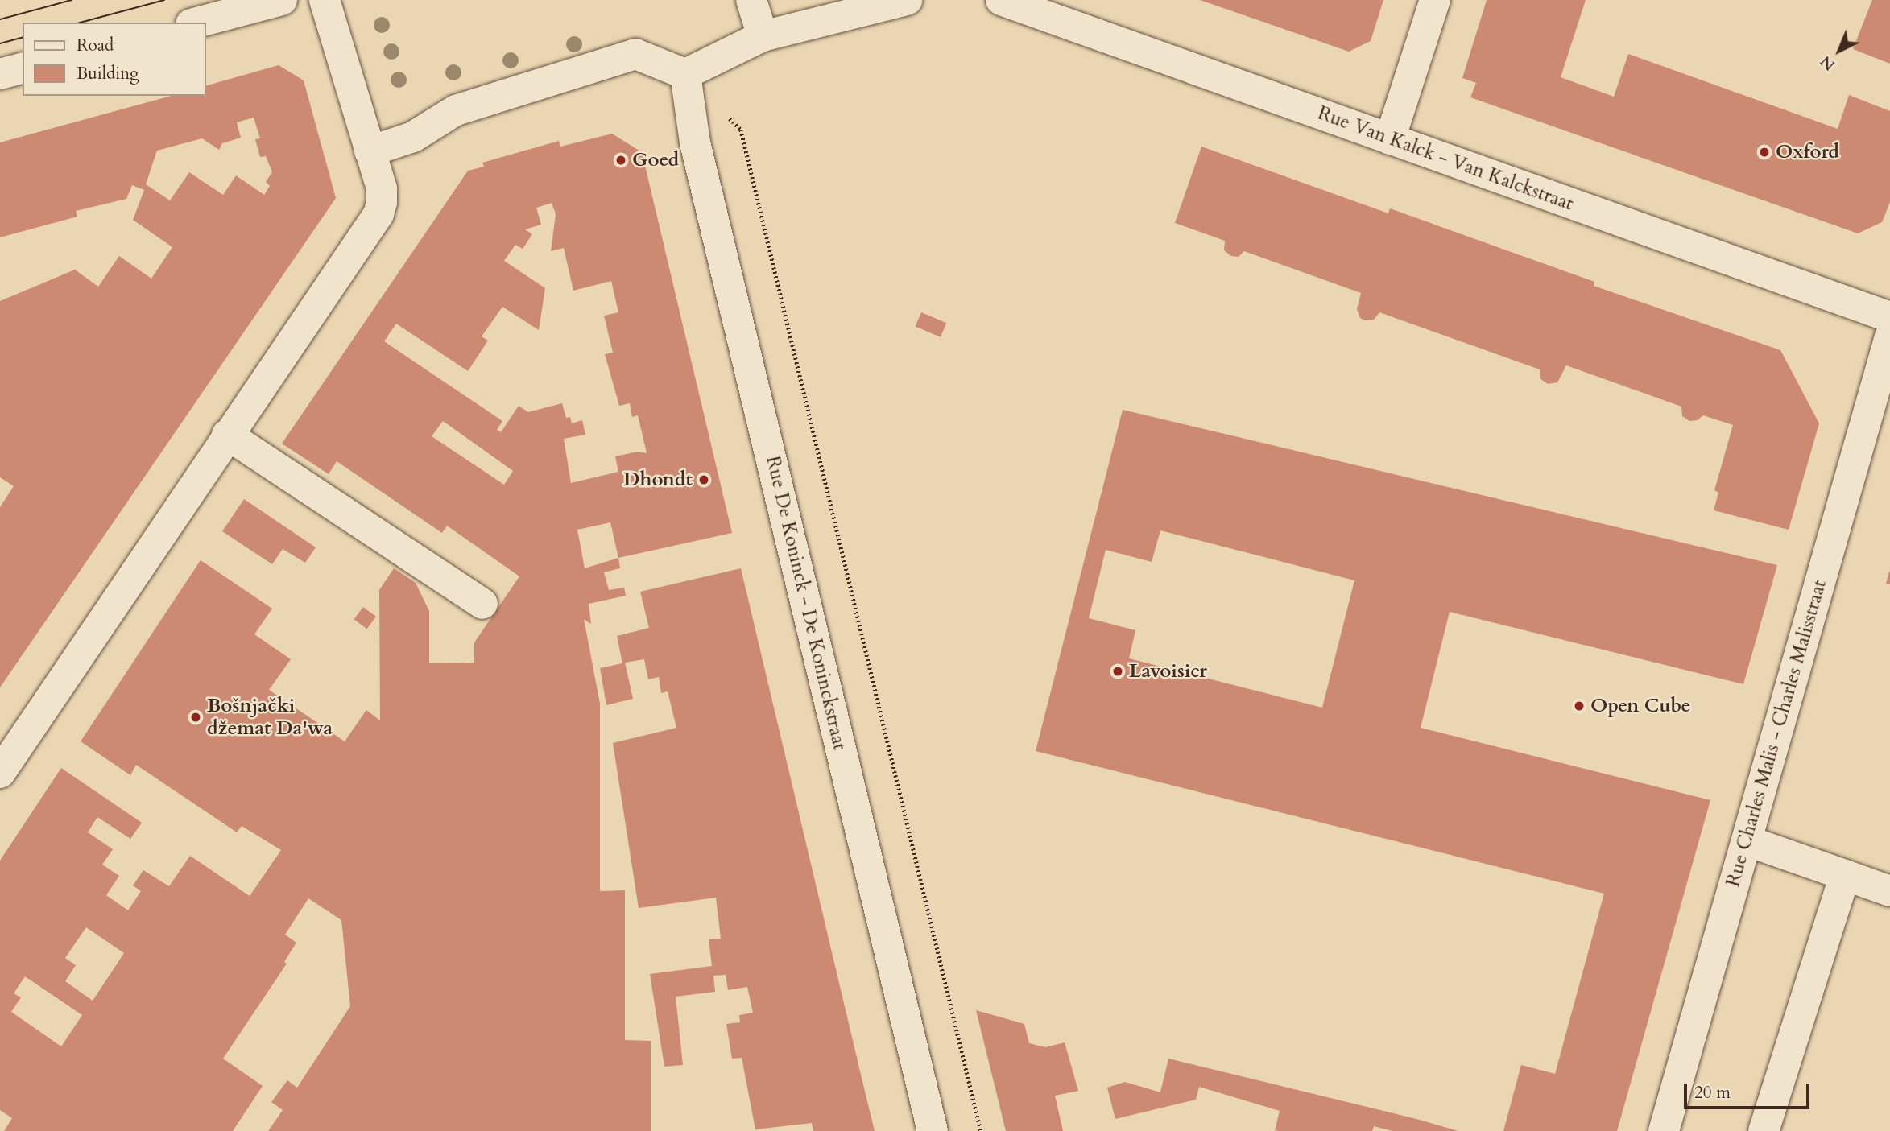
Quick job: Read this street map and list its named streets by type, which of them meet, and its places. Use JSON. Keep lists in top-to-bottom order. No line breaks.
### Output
{"streets":{"street":["Rue Van Kalck - Van Kalckstraat","Rue De Koninck - De Koninckstraat","Rue Charles Malis - Charles Malisstraat"]},"places":["Oxford","Goed","Dhondt","Lavoisier","Open Cube","Bošnjački džemat Da'wa"],"legend":["Road","Building"],"scale_bar":"20 m","north":"bottom left"}
